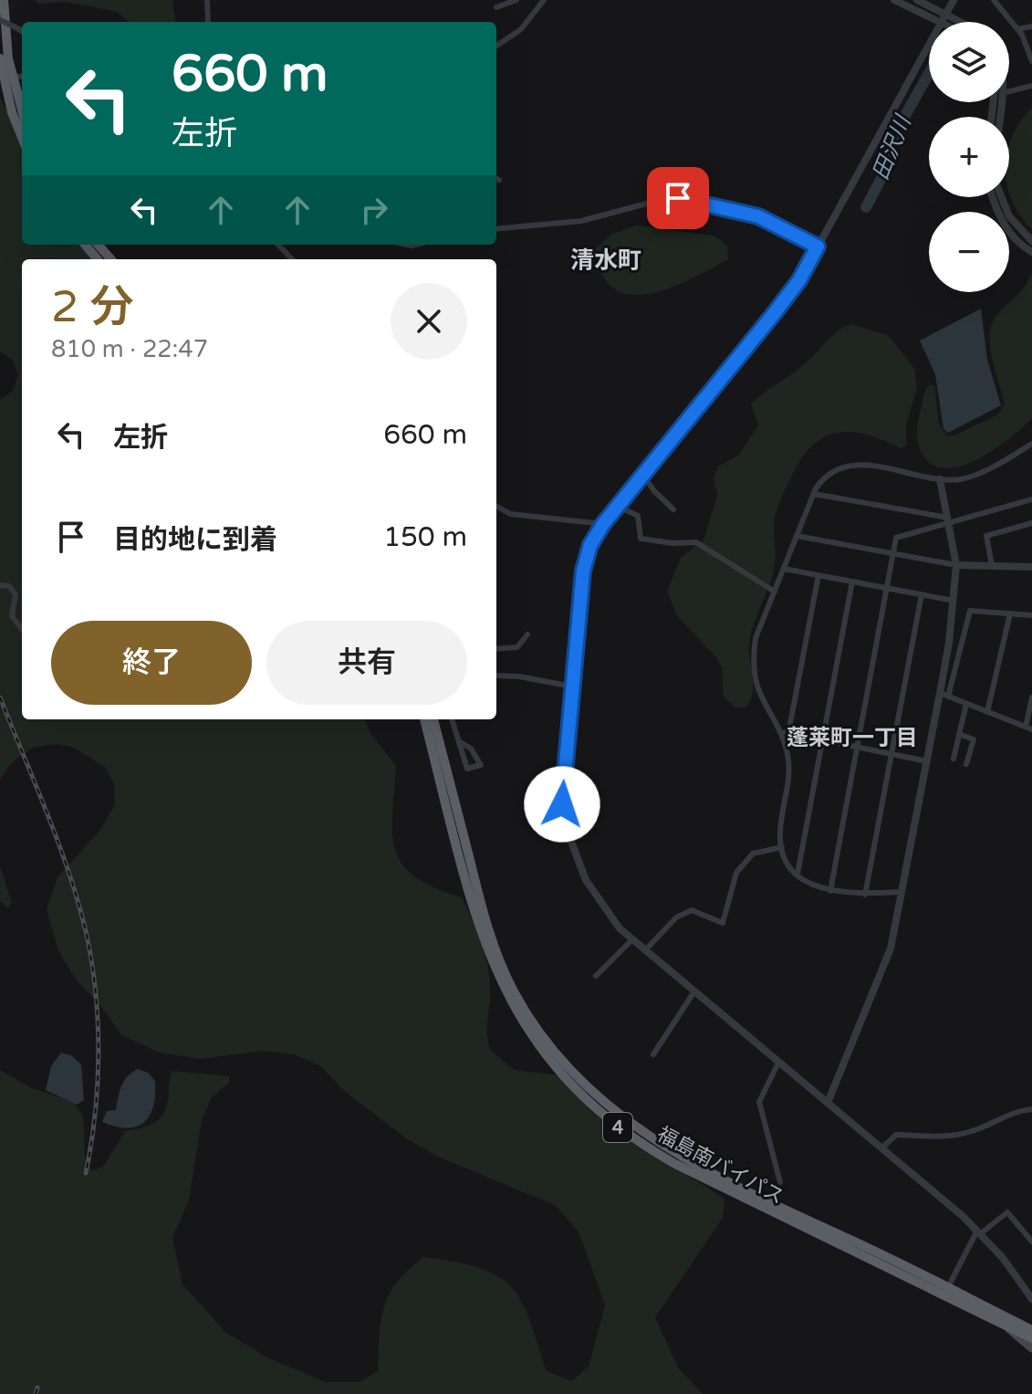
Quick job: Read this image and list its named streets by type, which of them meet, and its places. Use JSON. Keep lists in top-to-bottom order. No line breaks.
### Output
{"streets":{"highway":["4","福島南バイパス"]},"districts":["清水町","蓬莱町一丁目"],"water":["田沢川"],"page":{"map_buttons":["+","−"],"turn":["660 m","左折"],"heading":["2 分","810 m · 22:47"],"list":[{"name":"左折","value":"660 m"},{"name":"目的地に到着","value":"150 m"}],"buttons":["終了","共有"]}}
